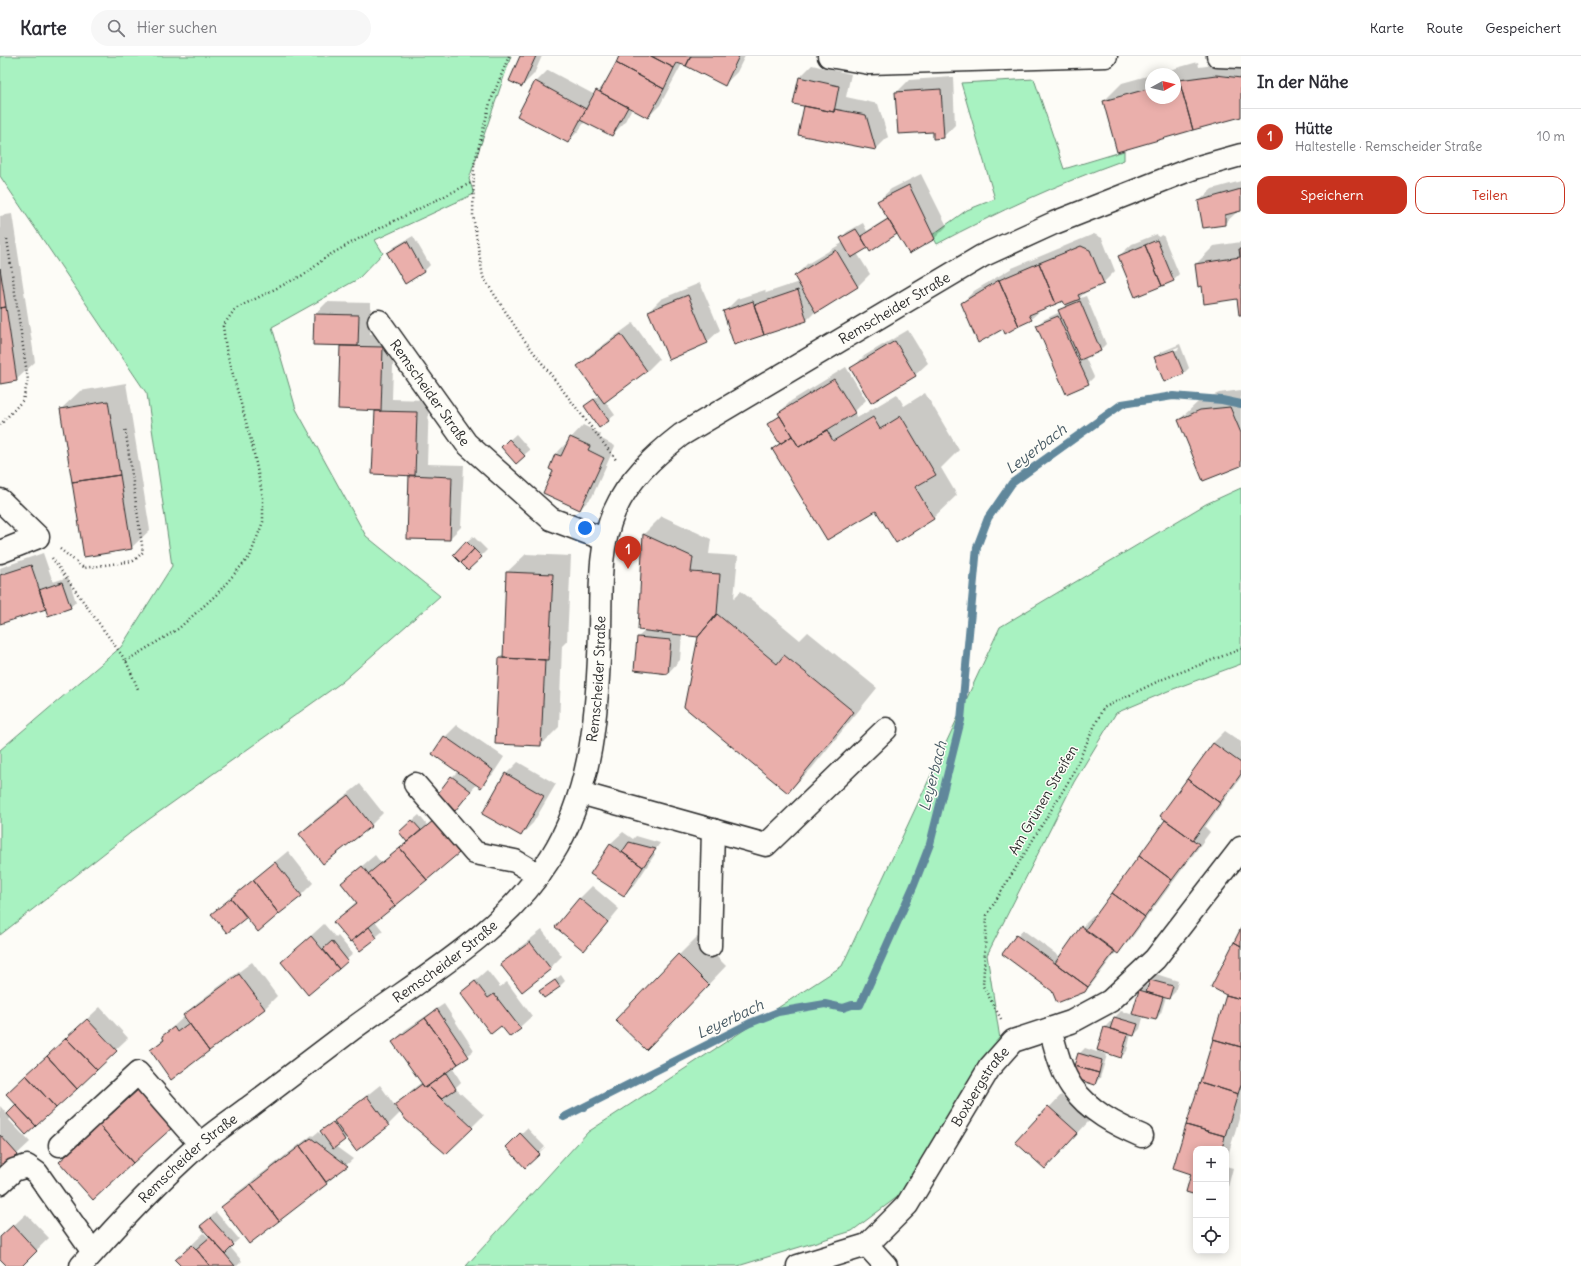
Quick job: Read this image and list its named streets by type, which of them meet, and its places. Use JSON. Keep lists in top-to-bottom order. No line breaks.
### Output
{"streets":{"main road":["Remscheider Straße","Boxbergstraße"],"path":["Am Grünen Streifen"]},"crossings":[["Am Grünen Streifen","Boxbergstraße"]],"water":["Leyerbach"],"north":"right","page":{"header":"Karte","search":"Hier suchen","nav":["Karte","Route","Gespeichert"],"heading":"In der Nähe","list":[{"mark":"1","name":"Hütte","note":"Haltestelle · Remscheider Straße","value":"10 m"}],"buttons":["Speichern","Teilen"],"pins":"1","map_buttons":["+","−"]}}
